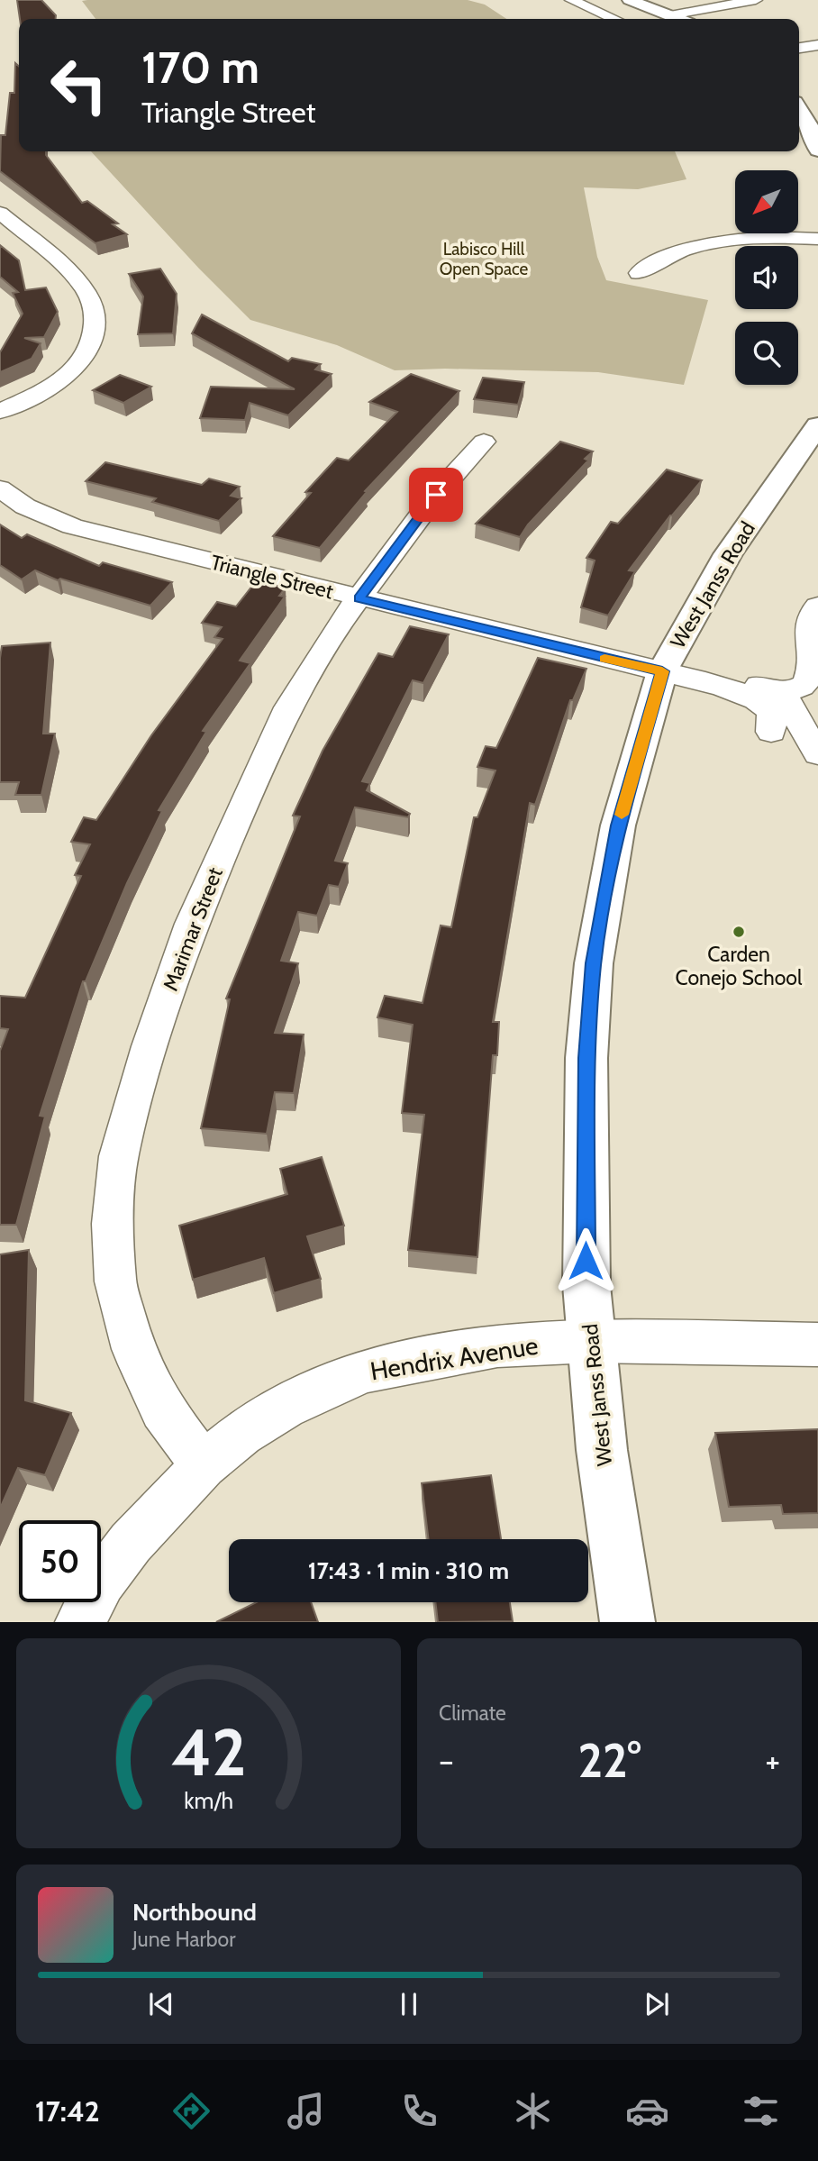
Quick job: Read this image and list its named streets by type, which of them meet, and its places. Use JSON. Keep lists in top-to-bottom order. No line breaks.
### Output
{"streets":{"main road":["West Janss Road"],"street":["Triangle Street","Marimar Street","Hendrix Avenue"]},"crossings":[["Triangle Street","West Janss Road"],["Triangle Street","Marimar Street"],["West Janss Road","Hendrix Avenue"],["Marimar Street","Hendrix Avenue"]],"parks":["Labisco Hill Open Space"],"places":["Carden Conejo School"],"north":"bottom left","page":{"turn":["170 m","Triangle Street"],"limit":"50","trip":"17:43 · 1 min · 310 m","tile":"Climate","heat":["−","22°","+"],"song":["Northbound","June Harbor"],"tabs":"17:42","gauge":["42","km/h"]}}
